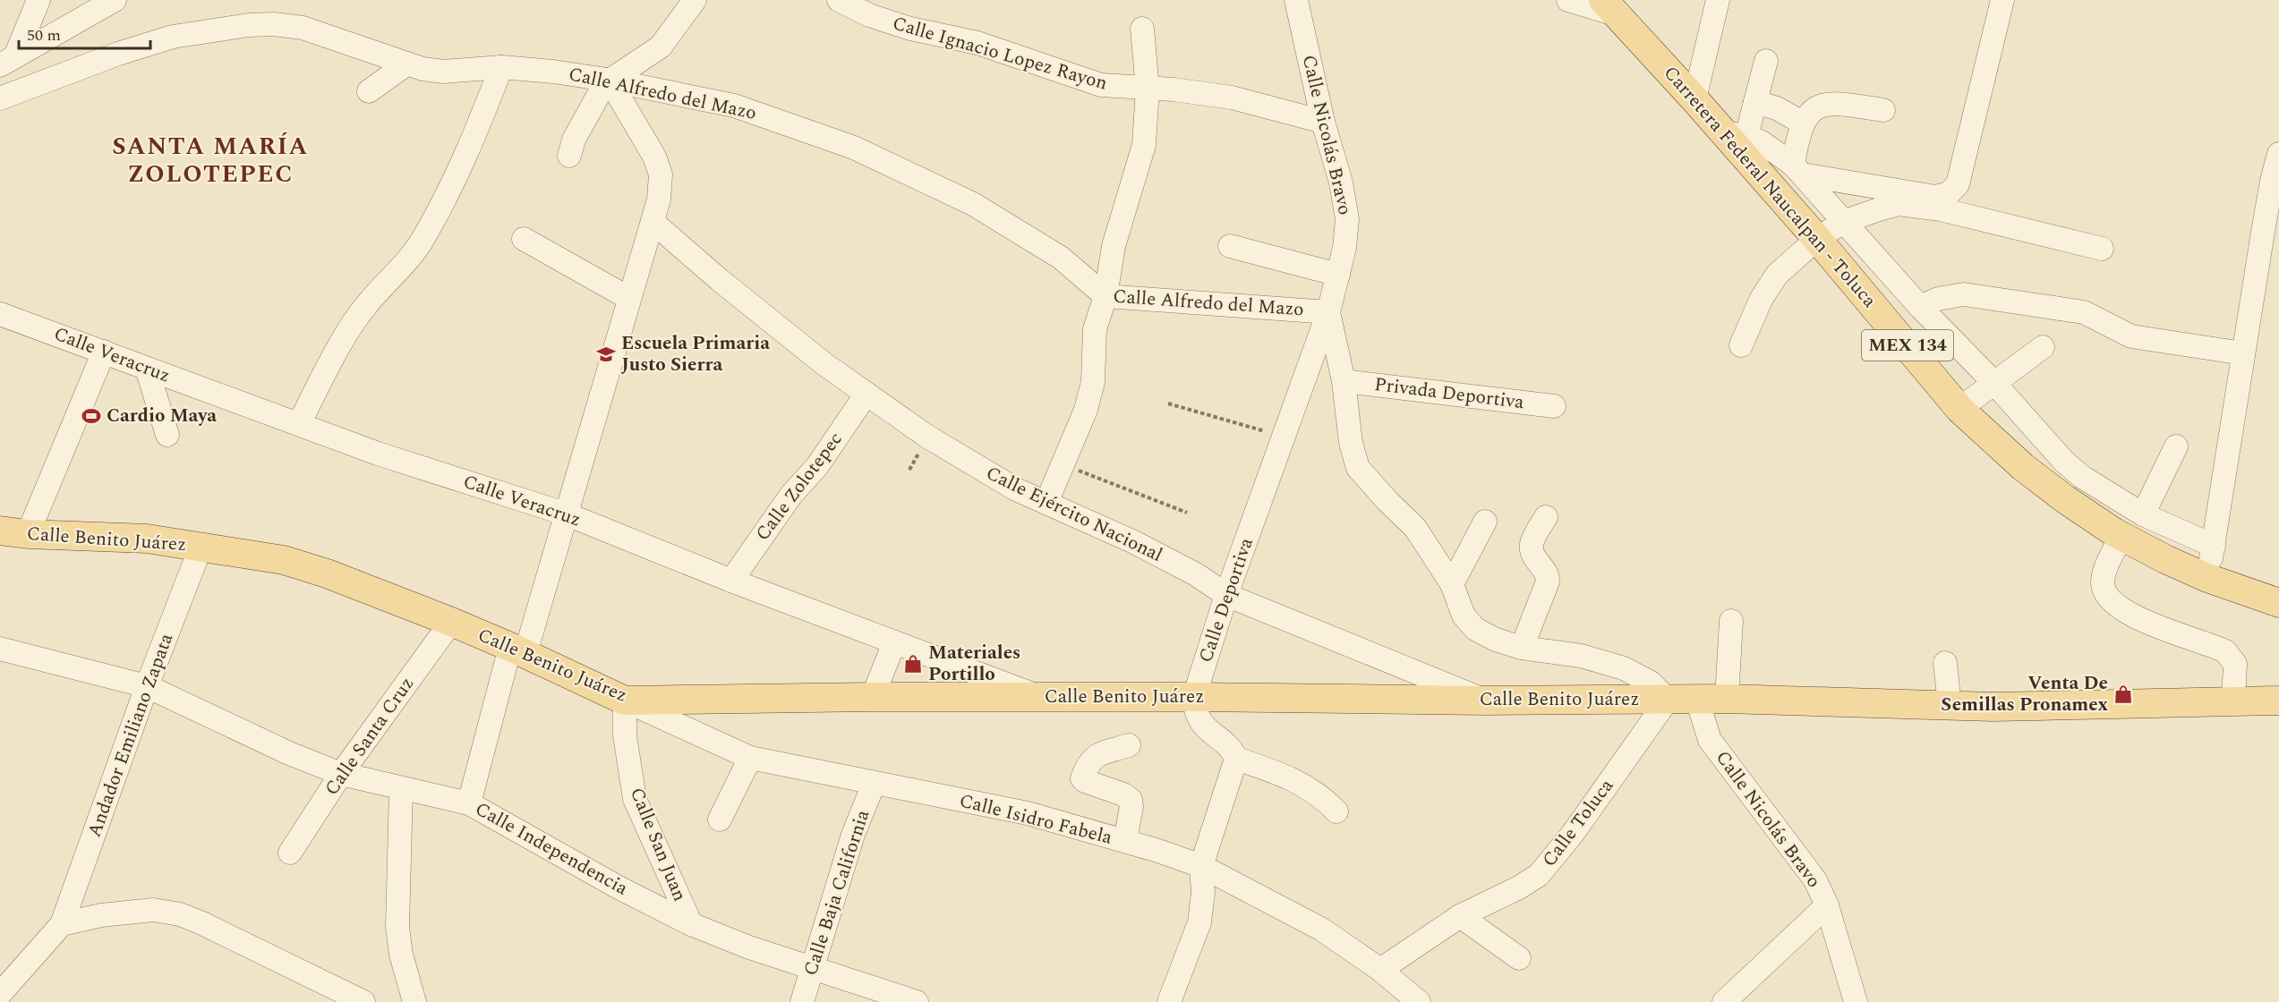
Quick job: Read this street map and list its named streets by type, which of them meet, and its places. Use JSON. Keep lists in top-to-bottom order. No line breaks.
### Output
{"streets":{"main road":["Carretera Federal Naucalpan - Toluca","MEX 134","Calle Benito Juárez"],"street":["Calle Ignacio Lopez Rayon","Calle Alfredo del Mazo","Calle Nicolás Bravo","Calle Veracruz","Privada Deportiva","Calle Zolotepec","Calle Ejército Nacional","Calle Deportiva","Andador Emiliano Zapata","Calle Santa Cruz","Calle Isidro Fabela","Calle Toluca","Calle San Juan","Calle Independencia","Calle Baja California"]},"crossings":[["Calle Ignacio Lopez Rayon","Calle Nicolás Bravo"],["Calle Alfredo del Mazo","Calle Nicolás Bravo"],["Calle Alfredo del Mazo","Calle Deportiva"],["Calle Nicolás Bravo","Privada Deportiva"],["Calle Nicolás Bravo","Calle Benito Juárez"],["Calle Nicolás Bravo","Calle Deportiva"],["Calle Nicolás Bravo","Calle Toluca"],["Calle Veracruz","Calle Zolotepec"],["Calle Veracruz","Calle Benito Juárez"],["Calle Zolotepec","Calle Ejército Nacional"],["Calle Ejército Nacional","Calle Benito Juárez"],["Calle Ejército Nacional","Calle Deportiva"],["Calle Benito Juárez","Calle Deportiva"],["Calle Benito Juárez","Andador Emiliano Zapata"],["Calle Benito Juárez","Calle Santa Cruz"],["Calle Benito Juárez","Calle Isidro Fabela"],["Calle Benito Juárez","Calle Toluca"],["Calle Benito Juárez","Calle San Juan"],["Andador Emiliano Zapata","Calle Independencia"],["Calle Santa Cruz","Calle Independencia"],["Calle Isidro Fabela","Calle Toluca"],["Calle Isidro Fabela","Calle San Juan"],["Calle Isidro Fabela","Calle Baja California"],["Calle San Juan","Calle Independencia"],["Calle Independencia","Calle Baja California"]],"districts":["SANTA MARÍA ZOLOTEPEC"],"places":{"school or university":["Escuela Primaria Justo Sierra"],"sports":["Cardio Maya"],"shop":["Materiales Portillo","Venta De Semillas Pronamex"]},"scale_bar":"50 m"}
